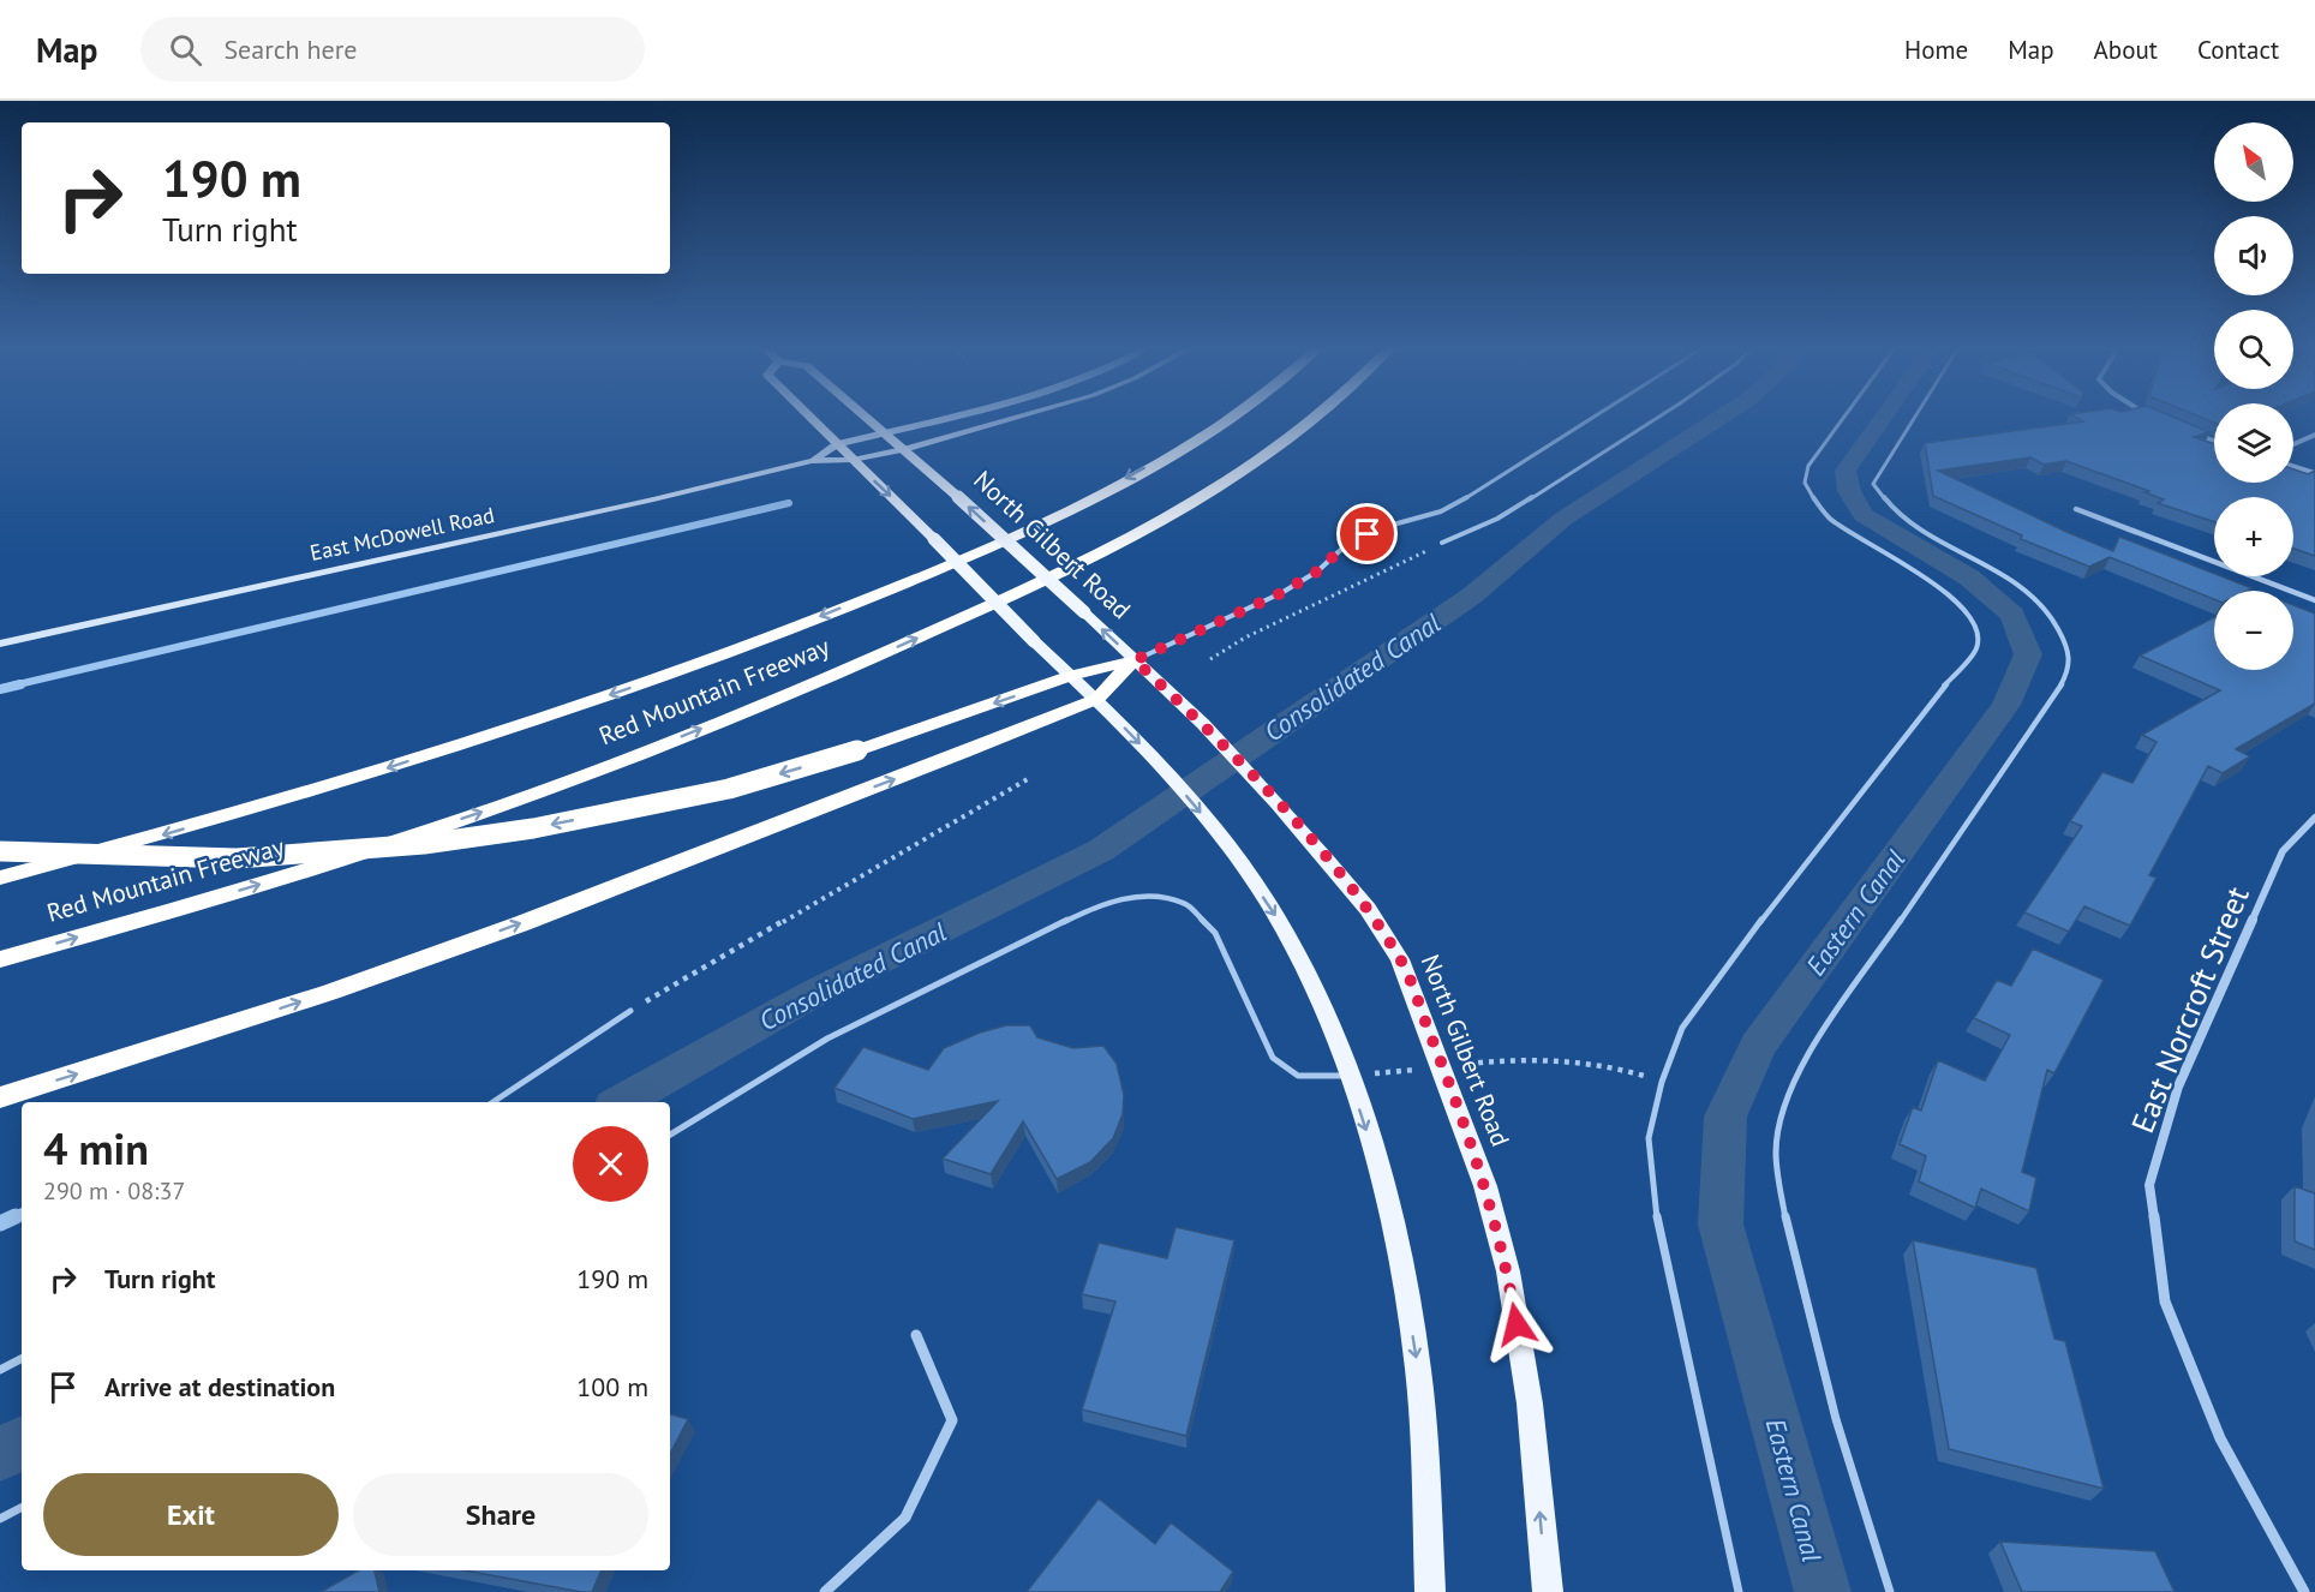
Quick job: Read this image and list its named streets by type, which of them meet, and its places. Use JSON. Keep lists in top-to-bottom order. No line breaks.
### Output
{"streets":{"highway":["Red Mountain Freeway"],"main road":["East McDowell Road","North Gilbert Road"],"street":["East Norcroft Street"]},"crossings":[["East McDowell Road","North Gilbert Road"]],"water":["Consolidated Canal","Eastern Canal"],"north":"top left","page":{"header":"Map","search":"Search here","nav":["Home","Map","About","Contact"],"map_buttons":["+","−"],"turn":["190 m","Turn right"],"heading":["4 min","290 m · 08:37"],"list":[{"name":"Turn right","value":"190 m"},{"name":"Arrive at destination","value":"100 m"}],"buttons":["Exit","Share"]}}
